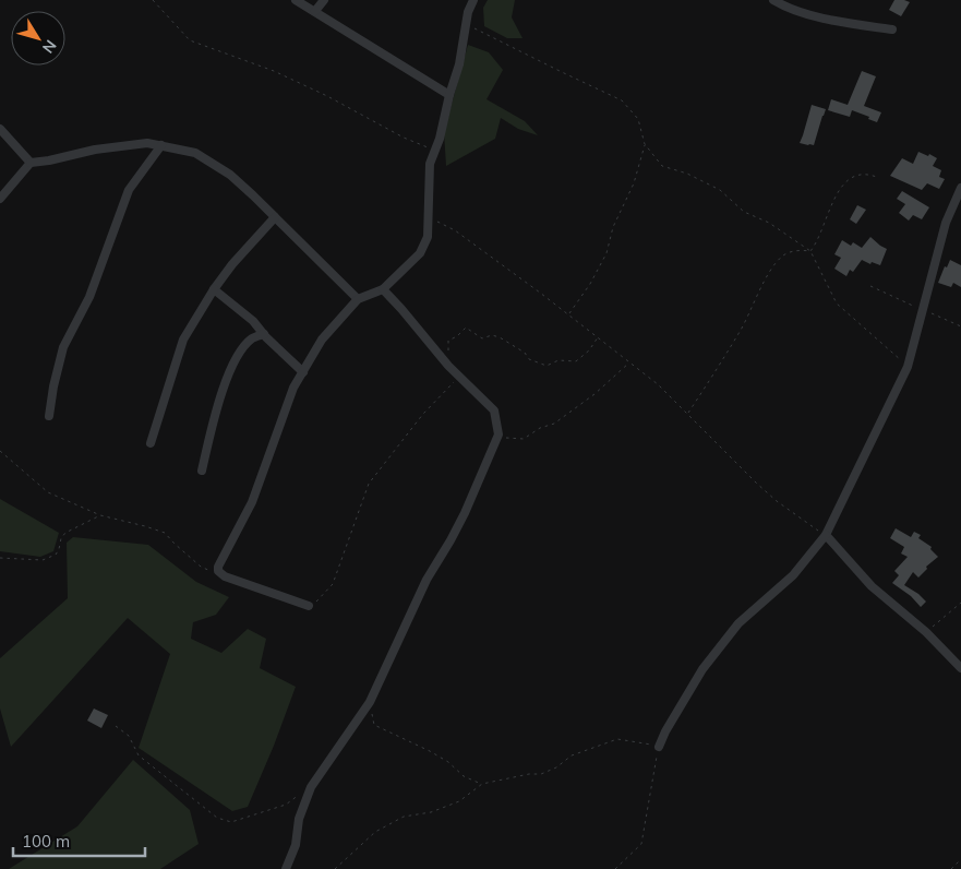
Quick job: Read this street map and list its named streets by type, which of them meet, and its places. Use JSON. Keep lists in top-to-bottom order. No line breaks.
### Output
{"scale_bar":"100 m","north":"bottom right"}
